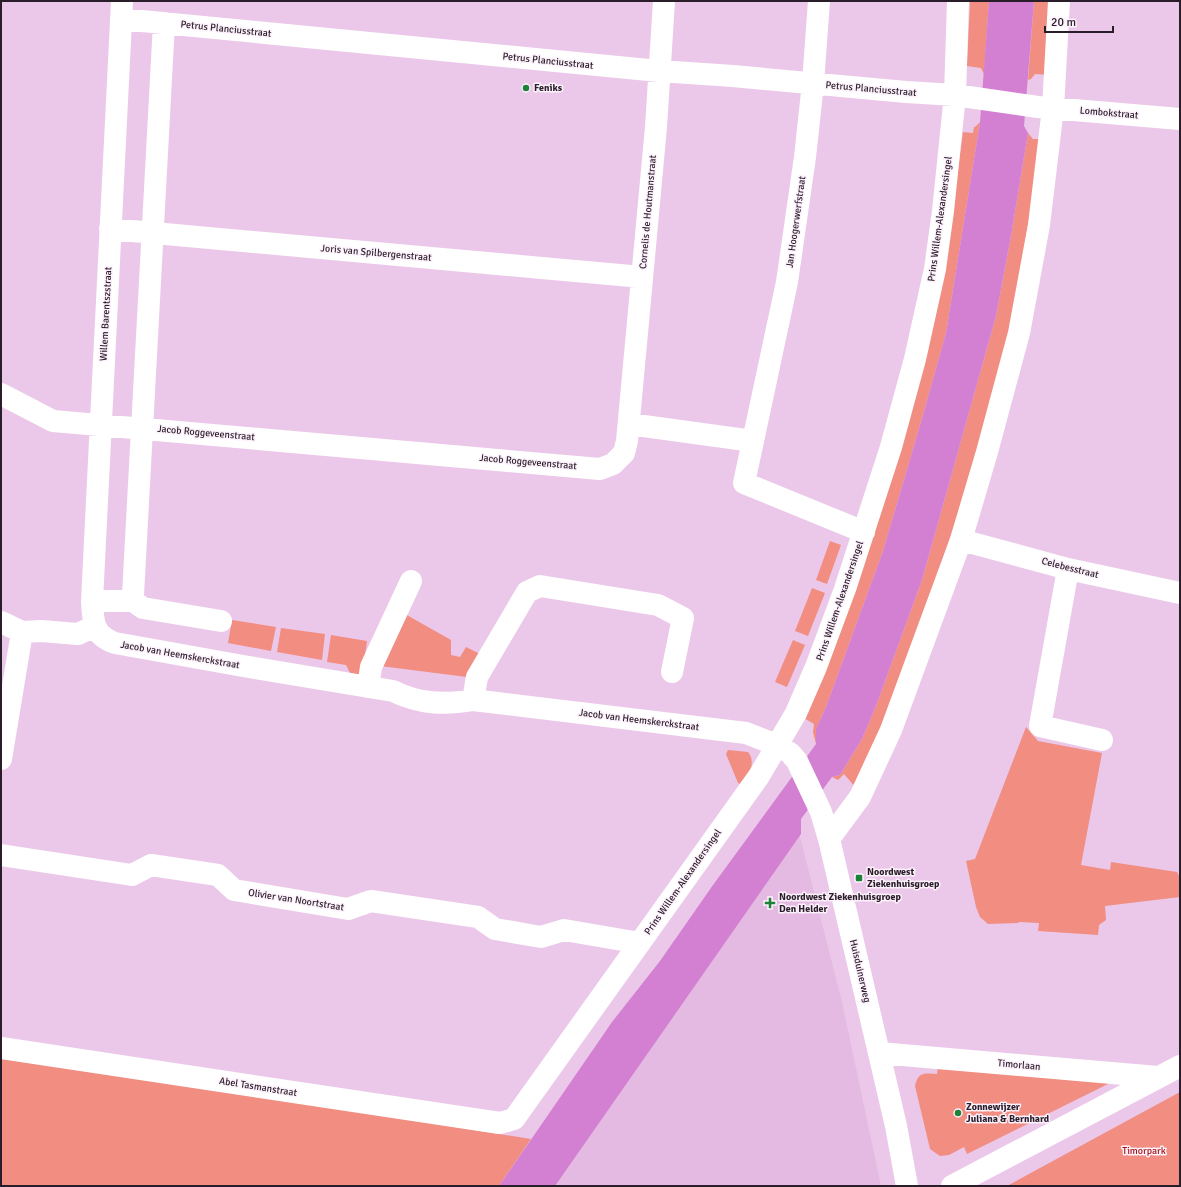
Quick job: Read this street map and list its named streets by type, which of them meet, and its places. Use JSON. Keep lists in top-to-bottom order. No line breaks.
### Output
{"streets":{"street":["Petrus Planciusstraat","Lombokstraat","Cornelis de Houtmanstraat","Prins Willem-Alexandersingel","Jan Hoogerwerfstraat","Joris van Spilbergenstraat","Willem Barentszstraat","Jacob Roggeveenstraat","Celebesstraat","Jacob van Heemskerckstraat","Olivier van Noortstraat","Huisduinerweg","Timorlaan","Abel Tasmanstraat"]},"crossings":[["Petrus Planciusstraat","Cornelis de Houtmanstraat"],["Petrus Planciusstraat","Prins Willem-Alexandersingel"],["Petrus Planciusstraat","Jan Hoogerwerfstraat"],["Petrus Planciusstraat","Willem Barentszstraat"],["Cornelis de Houtmanstraat","Joris van Spilbergenstraat"],["Cornelis de Houtmanstraat","Jacob Roggeveenstraat"],["Prins Willem-Alexandersingel","Jacob van Heemskerckstraat"],["Prins Willem-Alexandersingel","Olivier van Noortstraat"],["Prins Willem-Alexandersingel","Abel Tasmanstraat"],["Joris van Spilbergenstraat","Willem Barentszstraat"],["Willem Barentszstraat","Jacob Roggeveenstraat"],["Willem Barentszstraat","Jacob van Heemskerckstraat"],["Jacob van Heemskerckstraat","Huisduinerweg"],["Huisduinerweg","Timorlaan"]],"parks":["Timorpark"],"places":{"other":["Feniks","Zonnewijzer Juliana & Bernhard"],"transit":["Noordwest Ziekenhuisgroep"],"health":["Noordwest Ziekenhuisgroep Den Helder"]},"scale_bar":"20 m"}
